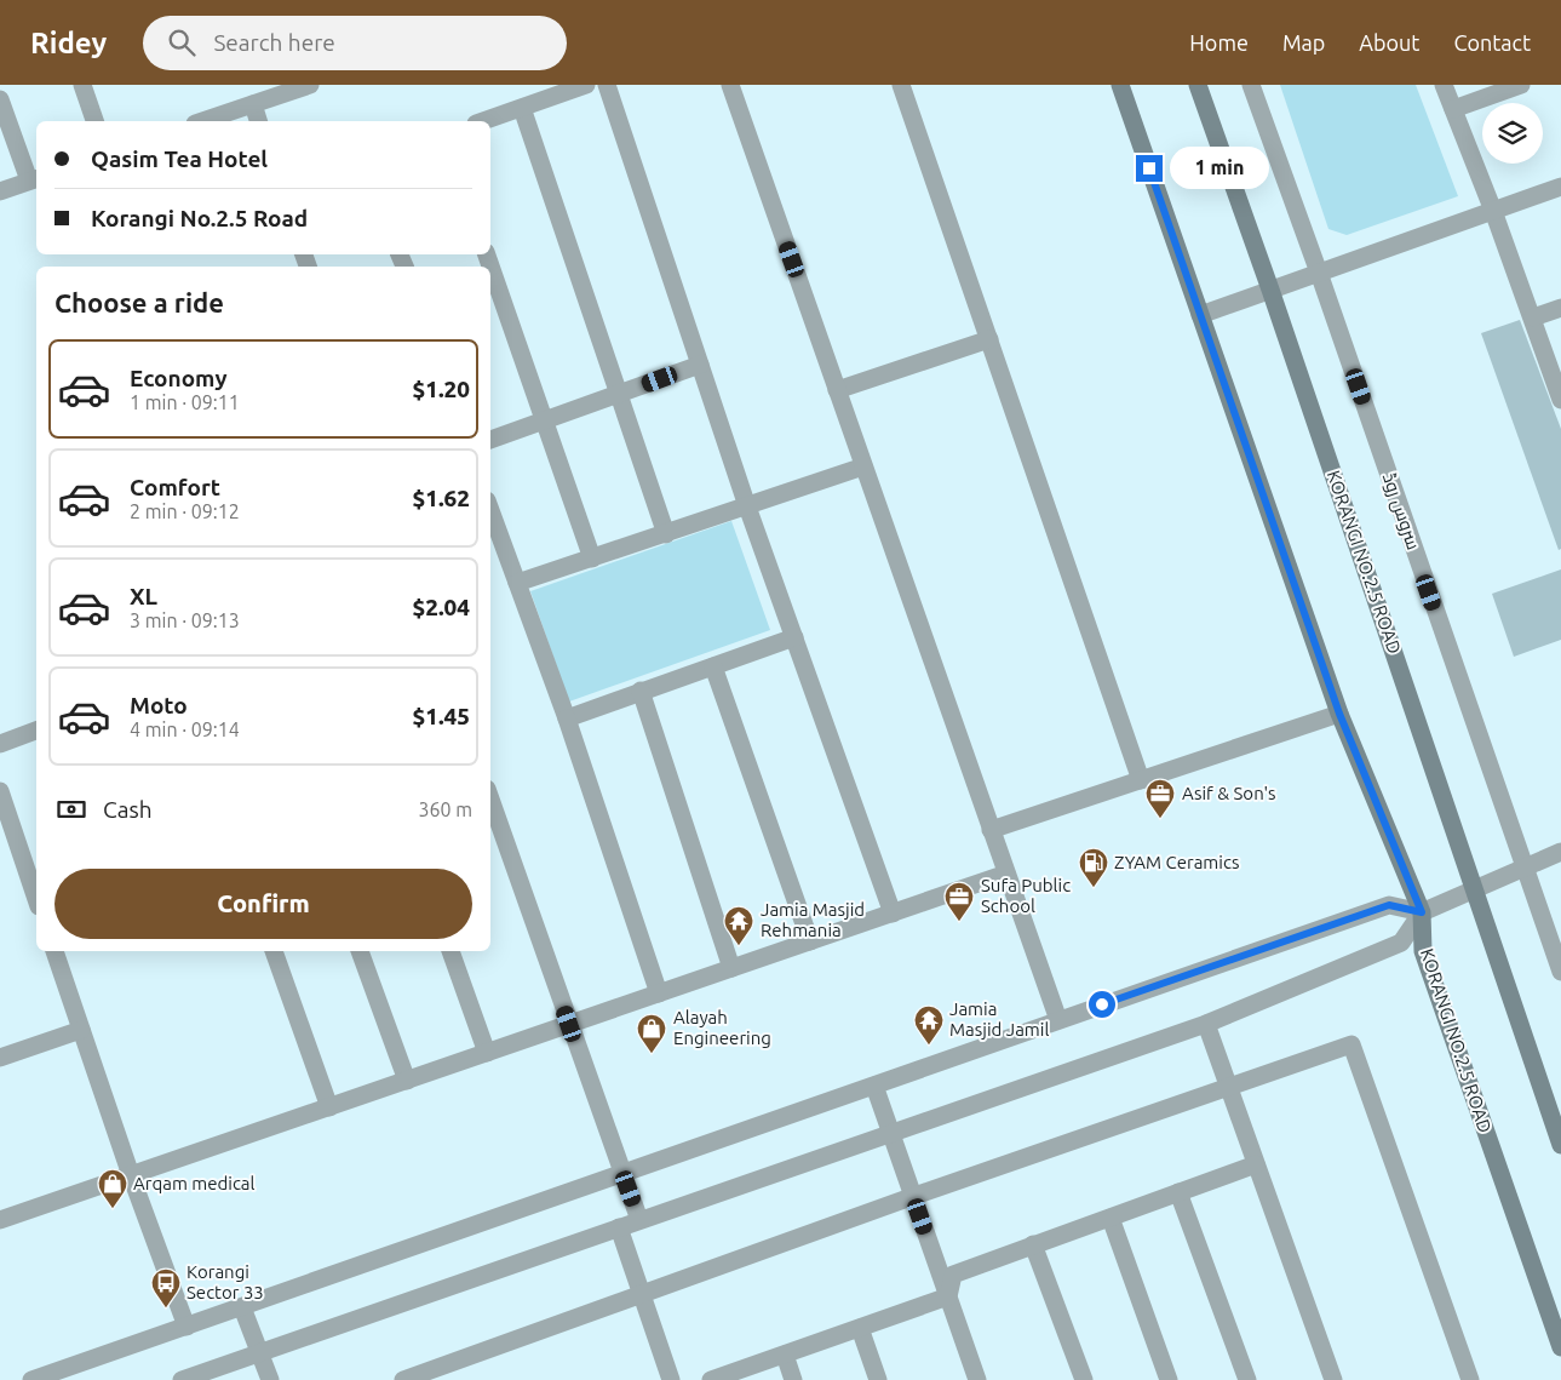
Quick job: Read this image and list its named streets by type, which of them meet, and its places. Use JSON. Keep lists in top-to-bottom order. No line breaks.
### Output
{"streets":{"main road":["KORANGI NO.2.5 ROAD"],"street":["سروس روڈ"]},"places":{"office":["Asif & Son's","Sufa Public School"],"fuel station":["ZYAM Ceramics"],"temple":["Jamia Masjid Rehmania","Jamia Masjid Jamil"],"shop":["Alayah Engineering","Arqam medical"],"bus stop":["Korangi Sector 33"]},"page":{"header":"Ridey","search":"Search here","nav":["Home","Map","About","Contact"],"banner":["Qasim Tea Hotel","Korangi No.2.5 Road"],"bubble":"1 min","heading":"Choose a ride","list":[{"name":"Economy","note":"1 min · 09:11","value":"$1.20"},{"name":"Comfort","note":"2 min · 09:12","value":"$1.62"},{"name":"XL","note":"3 min · 09:13","value":"$2.04"},{"name":"Moto","note":"4 min · 09:14","value":"$1.45"}],"pay":["Cash","360 m"],"buttons":"Confirm"}}
